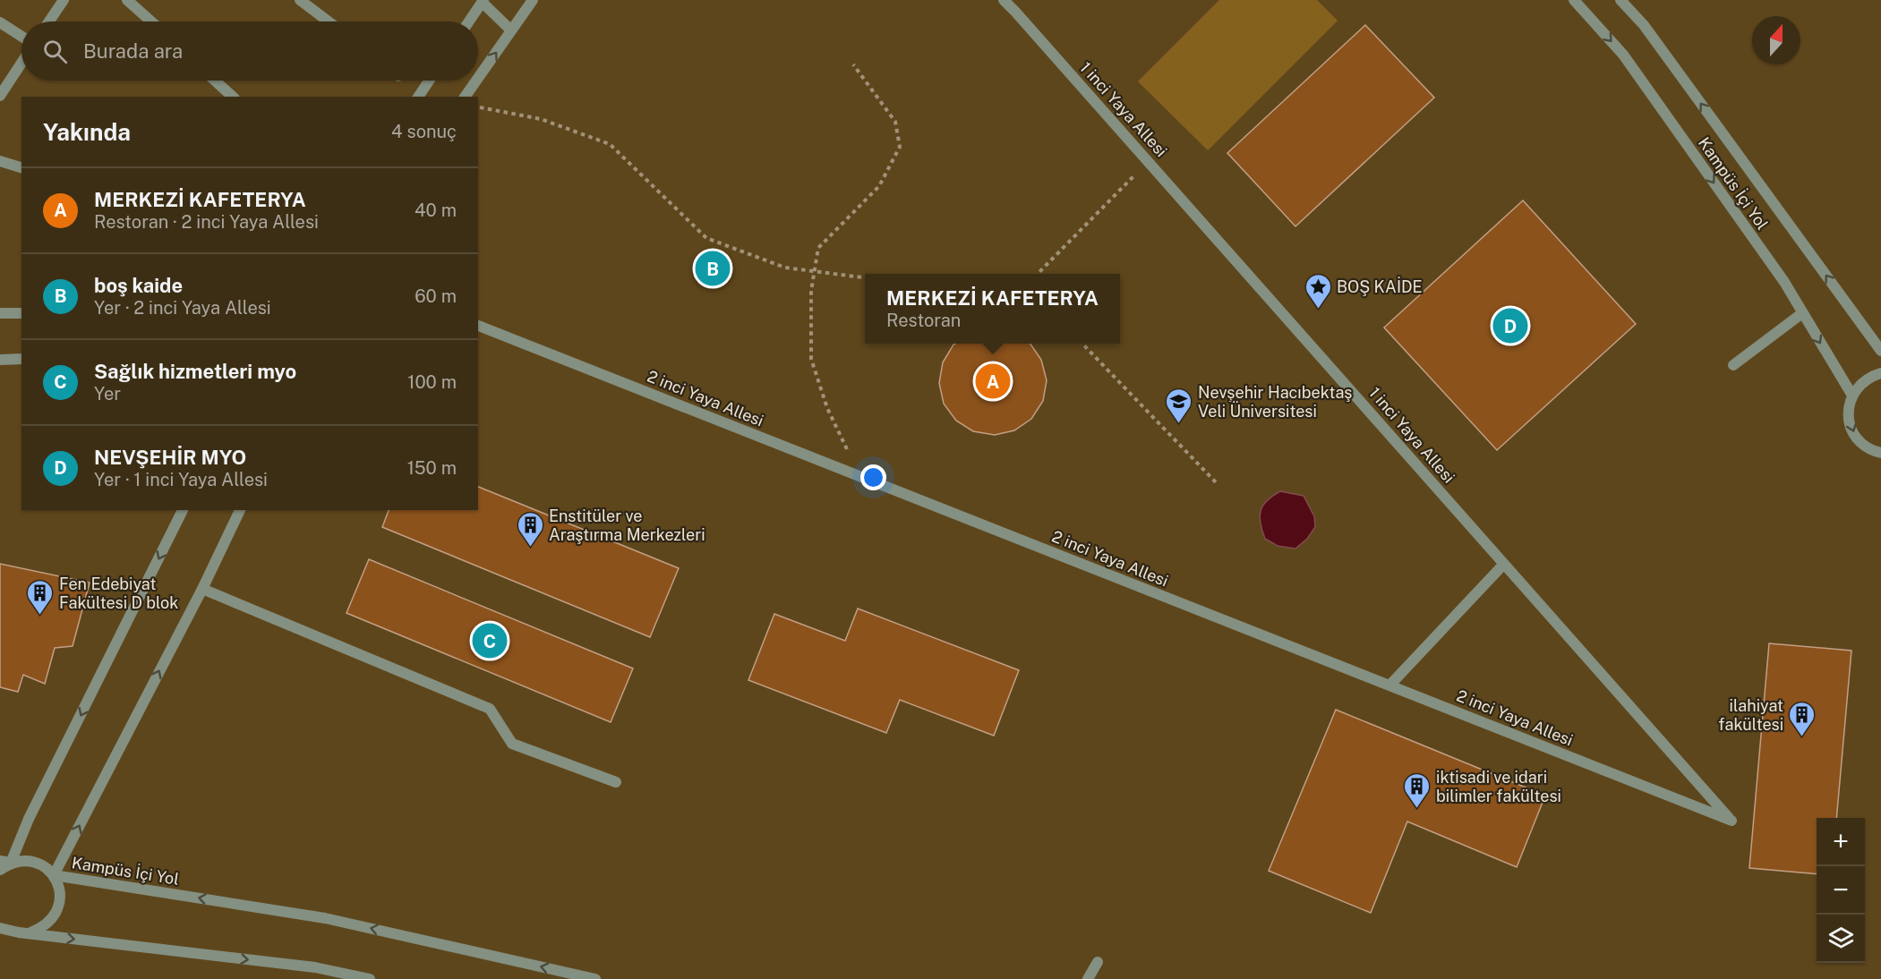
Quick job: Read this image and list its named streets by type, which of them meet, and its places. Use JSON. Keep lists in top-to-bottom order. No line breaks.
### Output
{"streets":{"street":["1 inci Yaya Allesi","Kampüs İçi Yol","2 inci Yaya Allesi"]},"crossings":[["1 inci Yaya Allesi","2 inci Yaya Allesi"]],"places":{"place":["BOŞ KAİDE"],"school or university":["Nevşehir Hacıbektaş Veli Üniversitesi"],"building":["Enstitüler ve Araştırma Merkezleri","Fen Edebiyat Fakültesi D blok","ilahiyat fakültesi","iktisadi ve idari bilimler fakültesi"]},"north":"top","page":{"search":"Burada ara","heading":["Yakında","4 sonuç"],"list":[{"mark":"A","name":"MERKEZİ KAFETERYA","note":"Restoran · 2 inci Yaya Allesi","value":"40 m"},{"mark":"B","name":"boş kaide","note":"Yer · 2 inci Yaya Allesi","value":"60 m"},{"mark":"C","name":"Sağlık hizmetleri myo","note":"Yer","value":"100 m"},{"mark":"D","name":"NEVŞEHİR MYO","note":"Yer · 1 inci Yaya Allesi","value":"150 m"}],"pins":["B","D","A","C"],"popup":["MERKEZİ KAFETERYA","Restoran"],"map_buttons":["+","−"]}}
